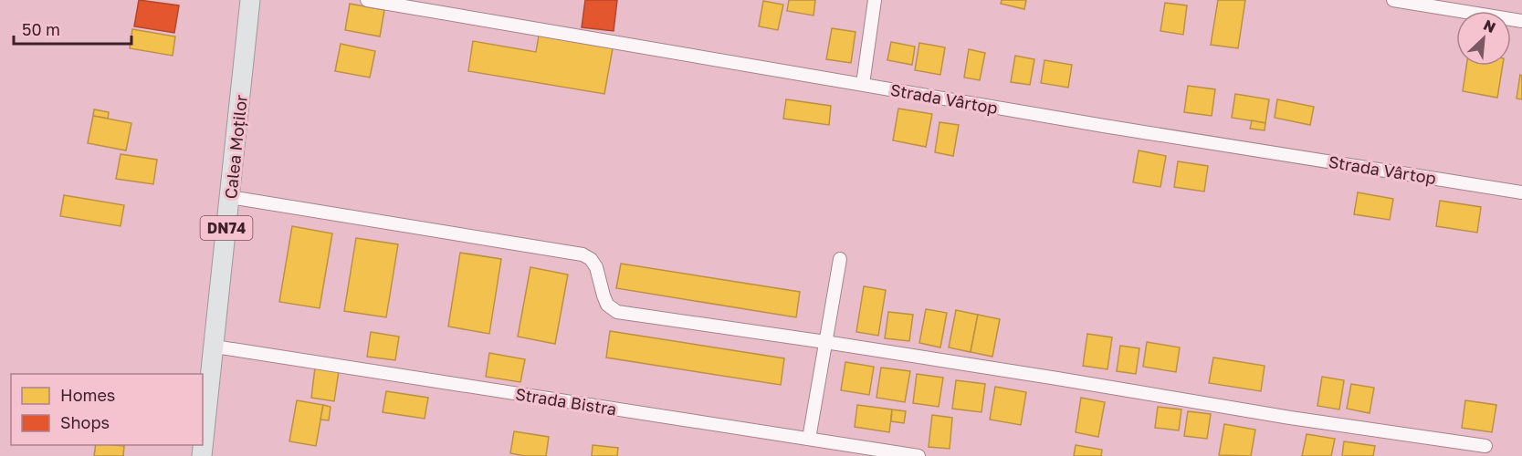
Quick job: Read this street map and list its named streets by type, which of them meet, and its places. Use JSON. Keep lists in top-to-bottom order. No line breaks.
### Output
{"streets":{"main road":["Calea Moților","DN74"],"street":["Strada Vârtop","Strada Bistra"]},"crossings":[["Calea Moților","Strada Bistra"]],"legend":["Homes","Shops"],"scale_bar":"50 m","north":"top right"}
